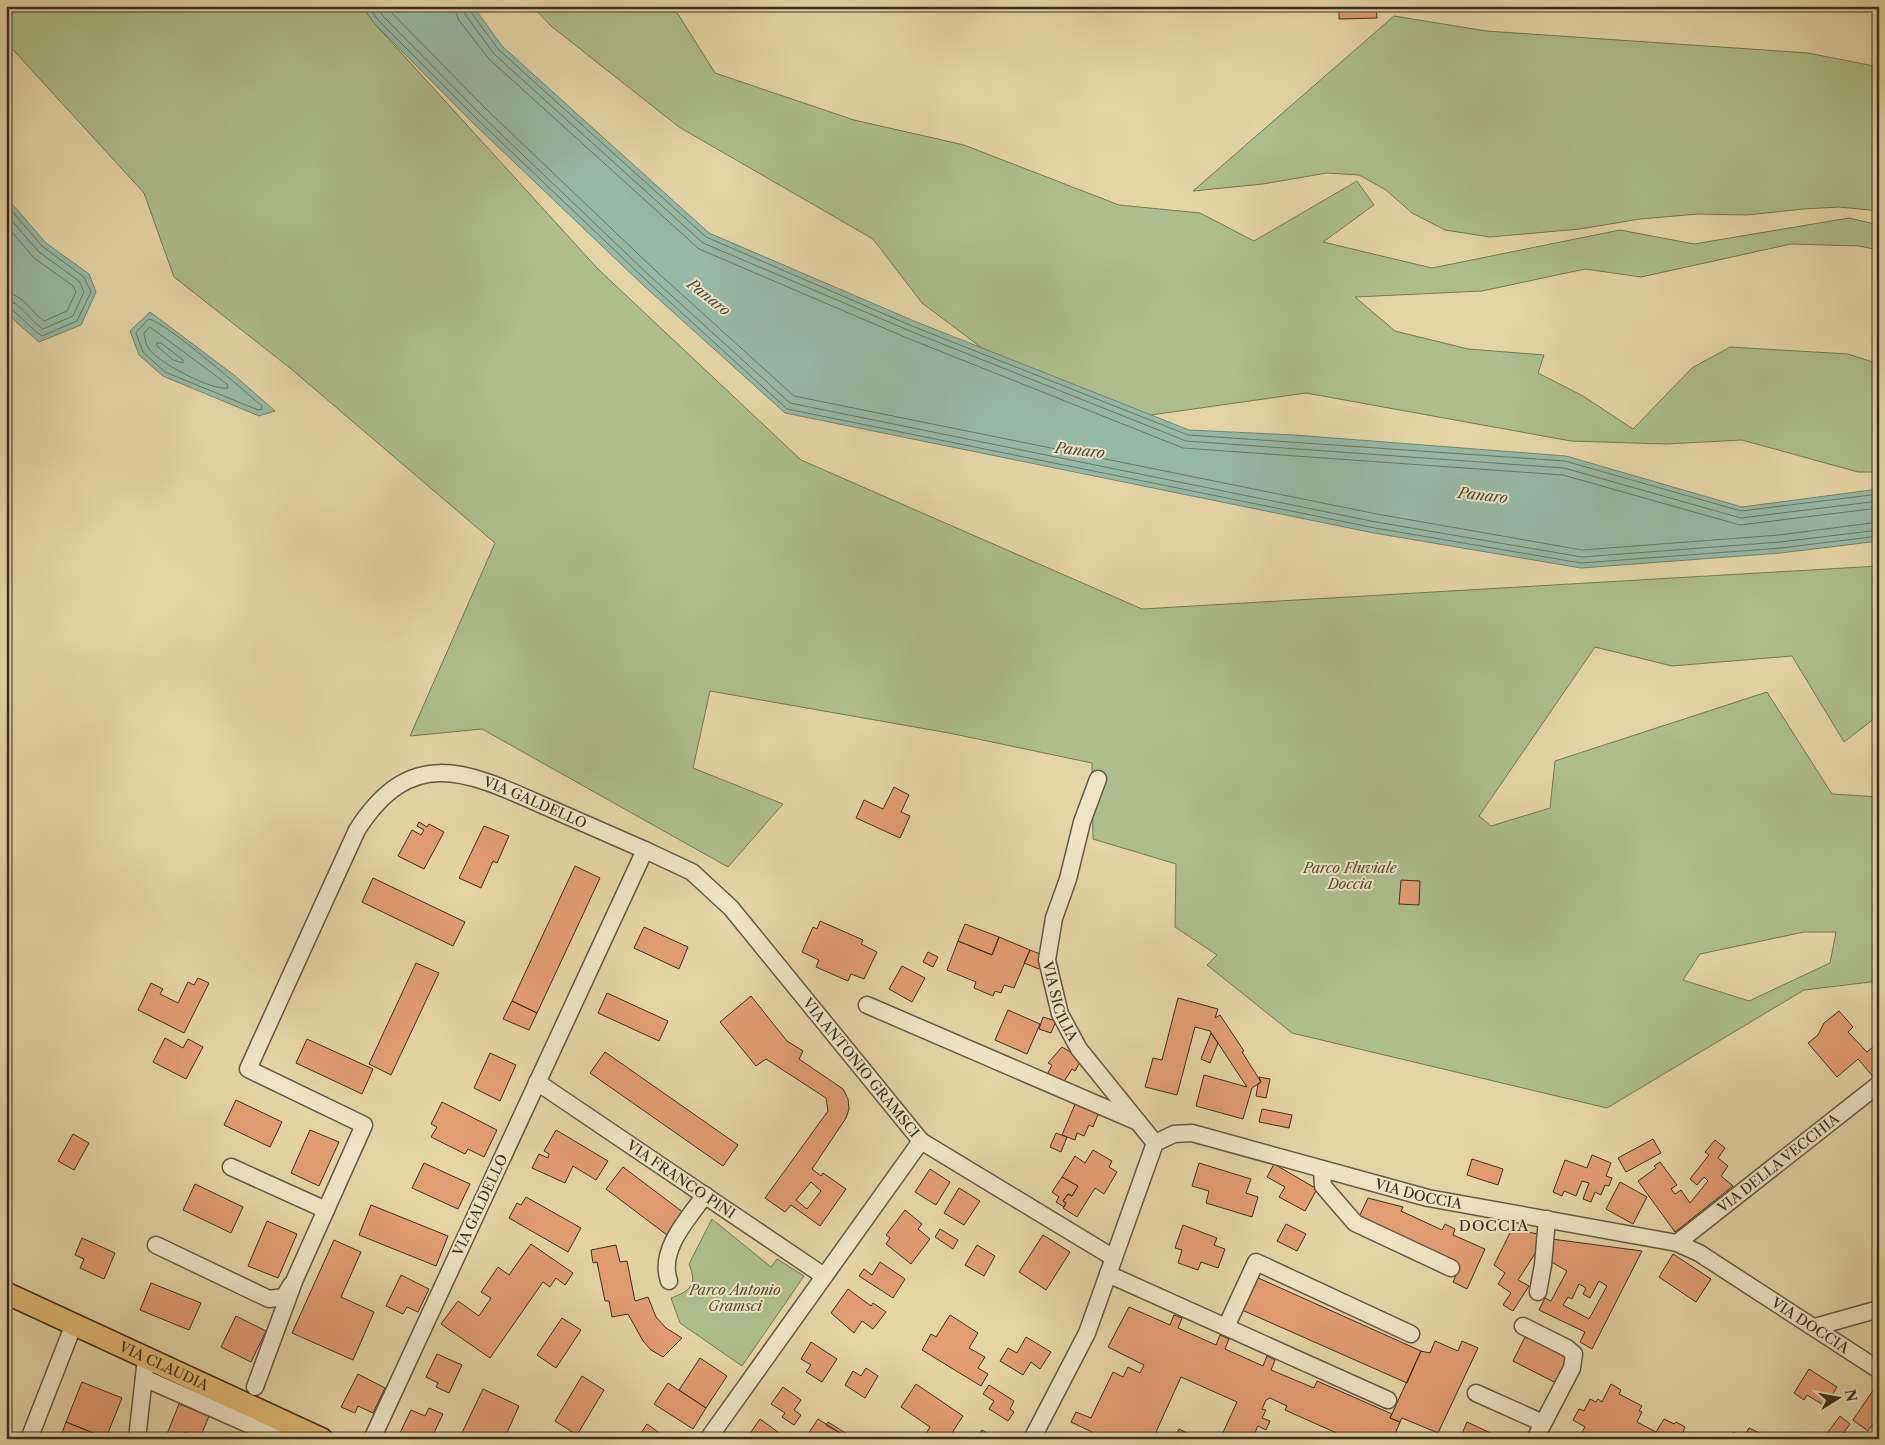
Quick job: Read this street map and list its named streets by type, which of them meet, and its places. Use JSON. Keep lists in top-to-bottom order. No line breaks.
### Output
{"streets":{"main road":["VIA CLAUDIA"],"street":["VIA GALDELLO","VIA SICILIA","VIA ANTONIO GRAMSCI","VIA DELLA VECCHIA","VIA FRANCO PINI","VIA DOCCIA"]},"crossings":[["VIA GALDELLO","VIA ANTONIO GRAMSCI"],["VIA GALDELLO","VIA FRANCO PINI"],["VIA SICILIA","VIA DOCCIA"],["VIA ANTONIO GRAMSCI","VIA FRANCO PINI"],["VIA DELLA VECCHIA","VIA DOCCIA"]],"districts":["DOCCIA"],"water":["Panaro"],"parks":["Parco Fluviale Doccia","Parco Antonio Gramsci"],"north":"right"}
